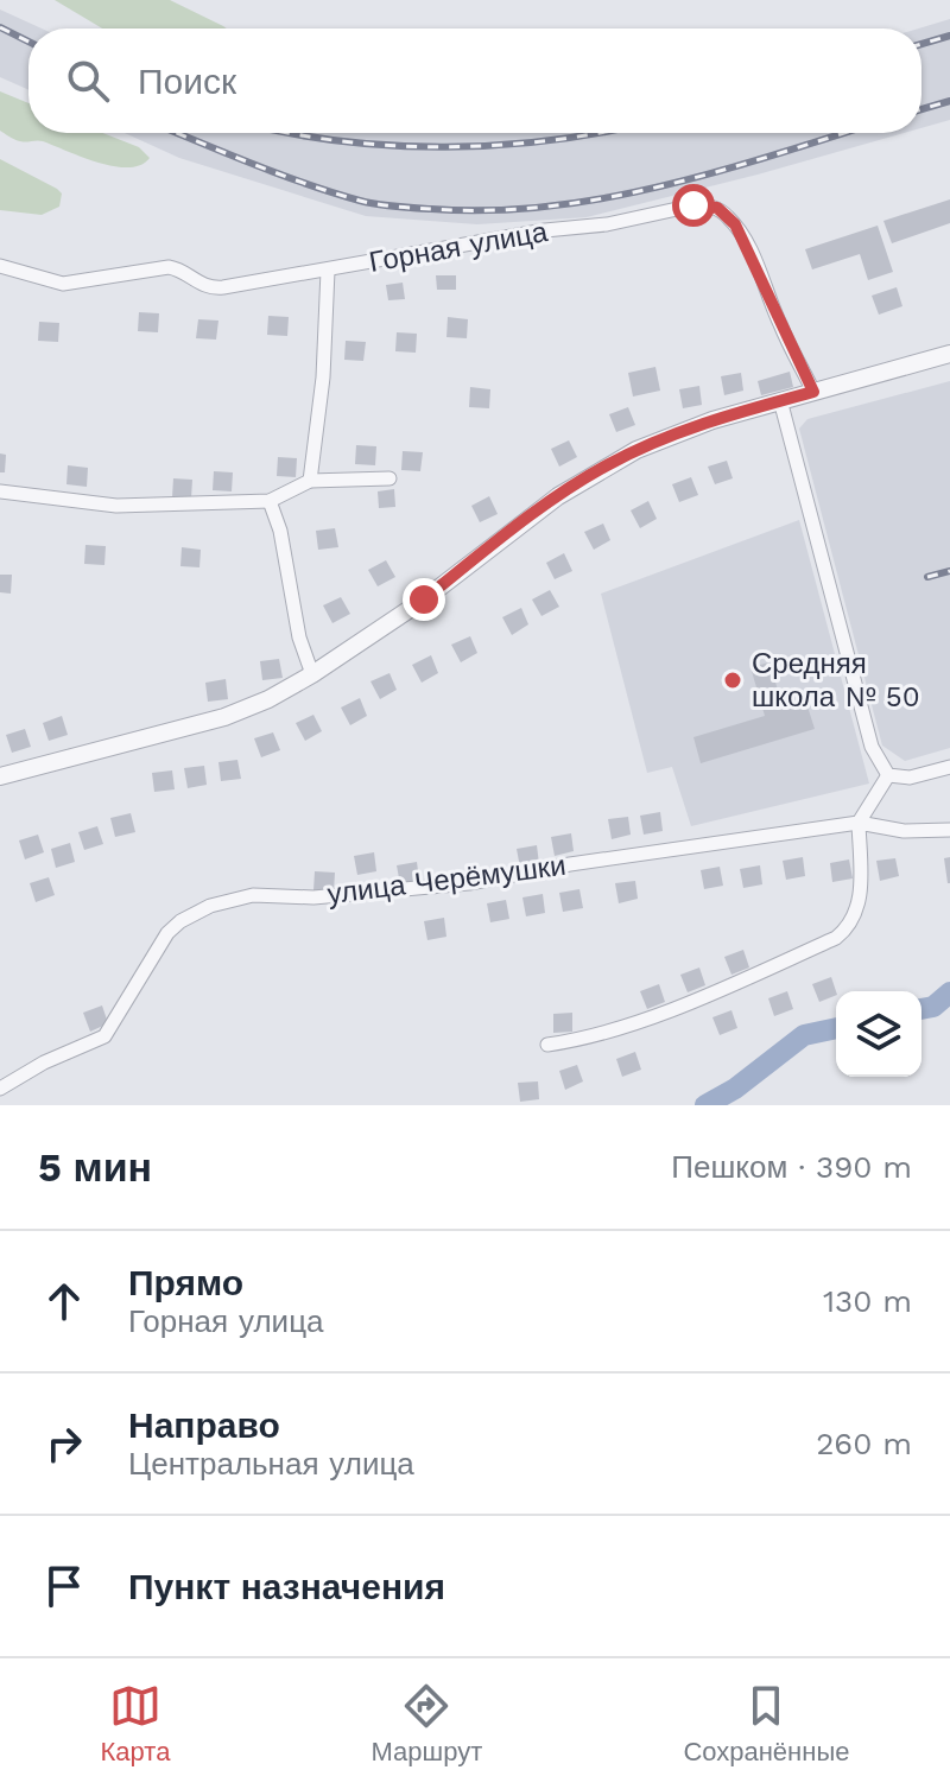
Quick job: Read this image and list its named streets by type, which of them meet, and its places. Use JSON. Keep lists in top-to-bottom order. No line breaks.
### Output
{"streets":{"street":["Горная улица","улица Черёмушки"]},"places":["Средняя школа № 50"],"page":{"search":"Поиск","heading":["5 мин","Пешком · 390 m"],"list":[["Прямо","Горная улица","130 m"],["Направо","Центральная улица","260 m"],"Пункт назначения"],"nav":["Карта","Маршрут","Сохранённые"]}}
